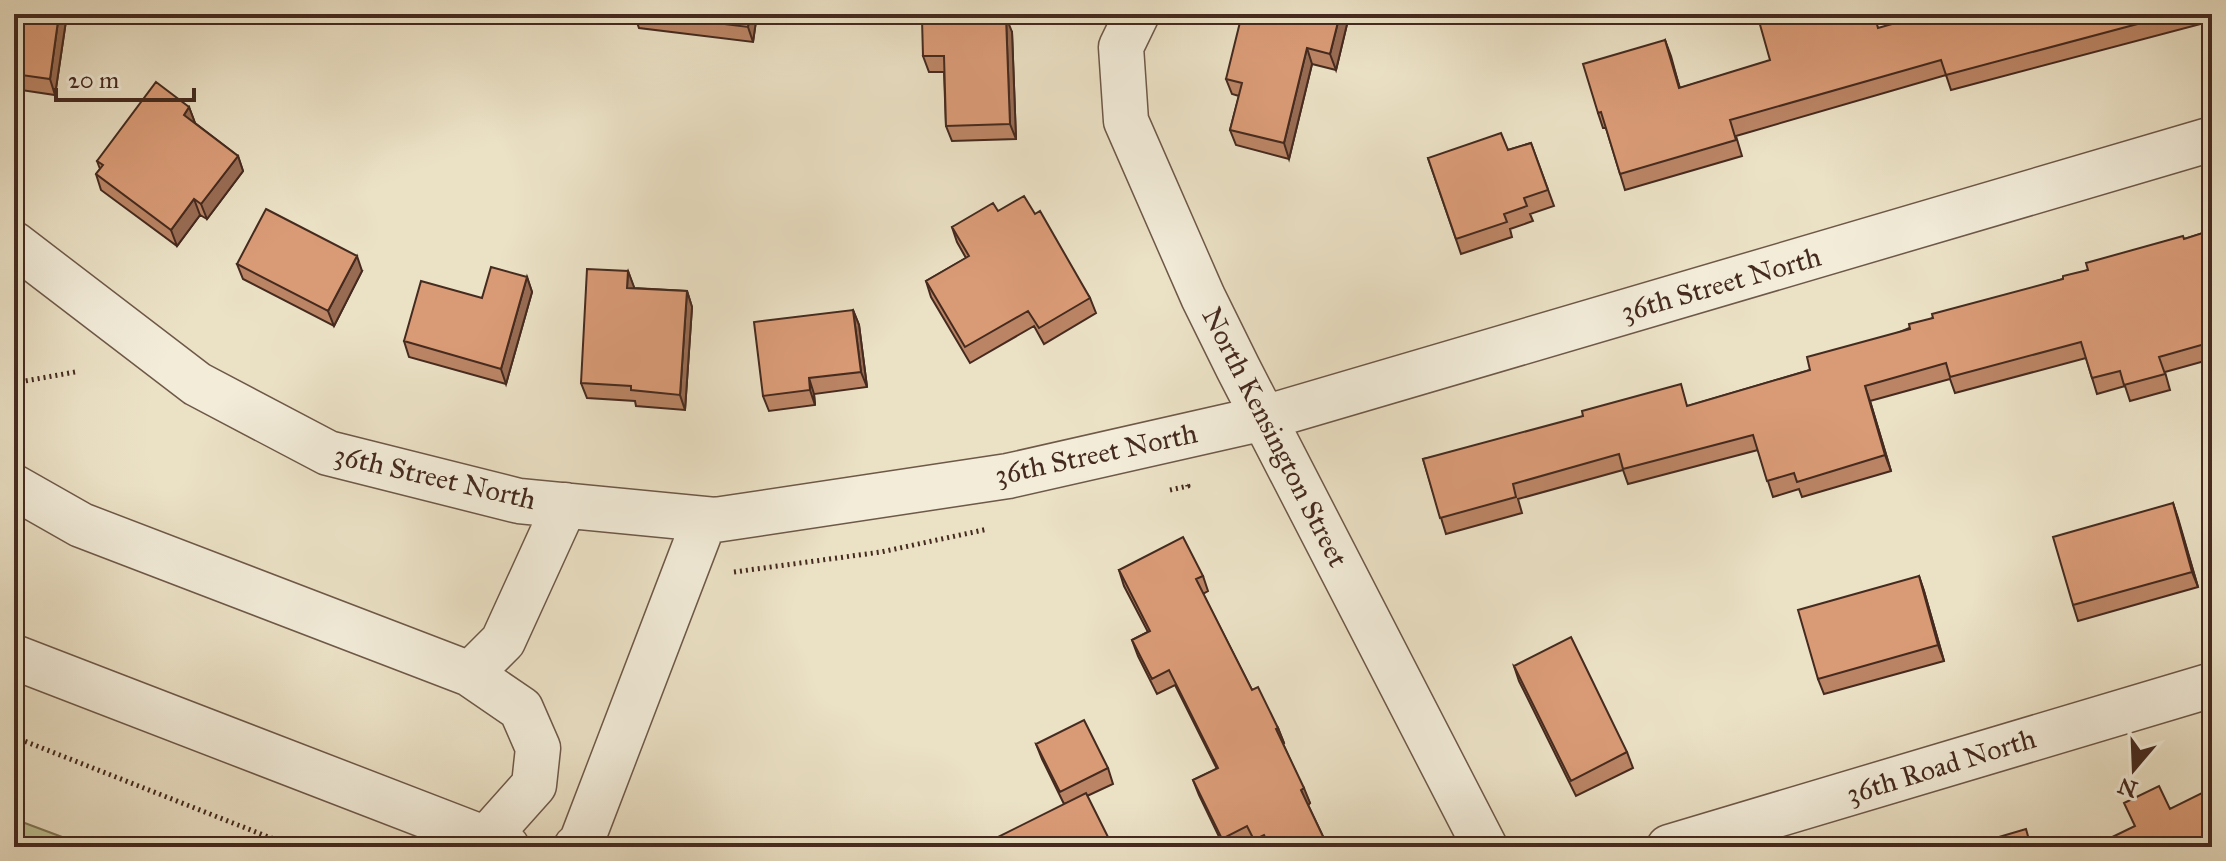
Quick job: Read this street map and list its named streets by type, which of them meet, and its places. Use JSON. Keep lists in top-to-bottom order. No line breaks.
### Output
{"streets":{"street":["36th Street North","North Kensington Street","36th Road North"]},"crossings":[["36th Street North","North Kensington Street"]],"scale_bar":"20 m","north":"bottom"}
